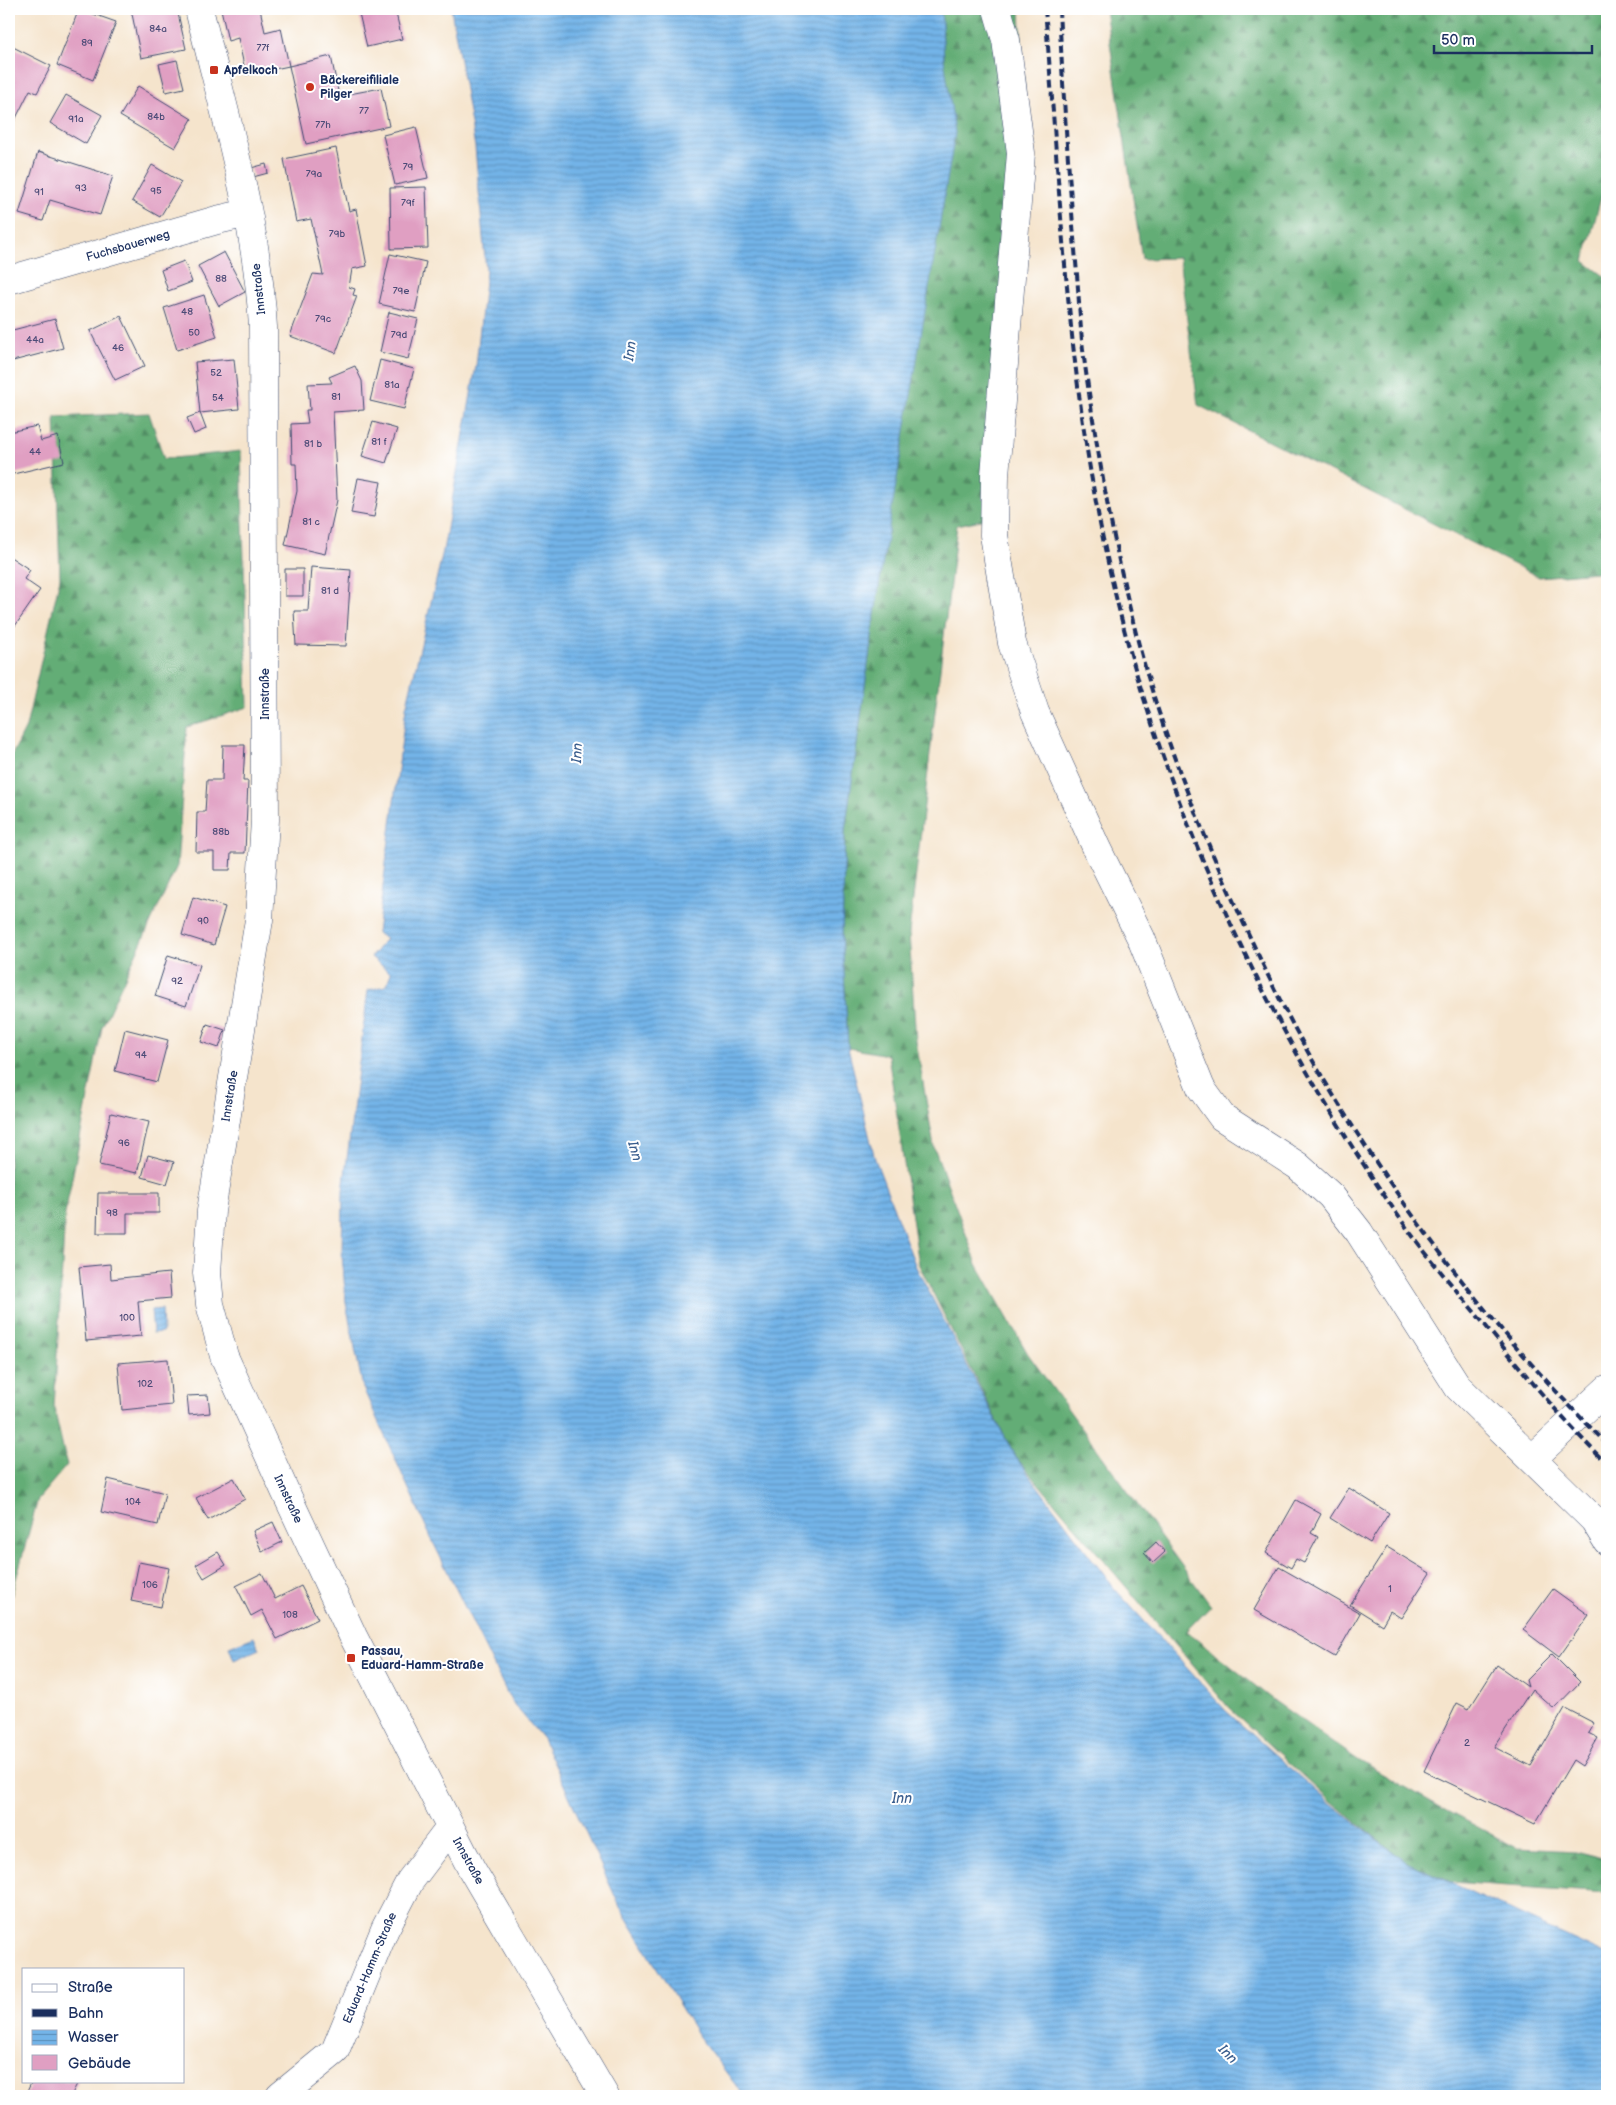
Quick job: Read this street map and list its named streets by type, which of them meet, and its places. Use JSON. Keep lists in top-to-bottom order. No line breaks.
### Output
{"streets":{"street":["Fuchsbauerweg","Innstraße","Eduard-Hamm-Straße"]},"crossings":[["Fuchsbauerweg","Innstraße"],["Innstraße","Eduard-Hamm-Straße"]],"water":["Inn"],"places":{"transit":["Apfelkoch","Passau, Eduard-Hamm-Straße"],"other":["Bäckereifiliale Pilger"]},"house_numbers":["84a","89","77f","77","84b","91a","77h","79","79a","93","95","91","79f","79b","88","79e","48","79c","50","79d","44a","46","52","81a","81","54","81 f","81 b","44","81 c","81 d","88b","90","92","94","96","98","100","102","104","106","1","108","2"],"legend":["Straße","Bahn","Wasser","Gebäude"],"scale_bar":"50 m"}
